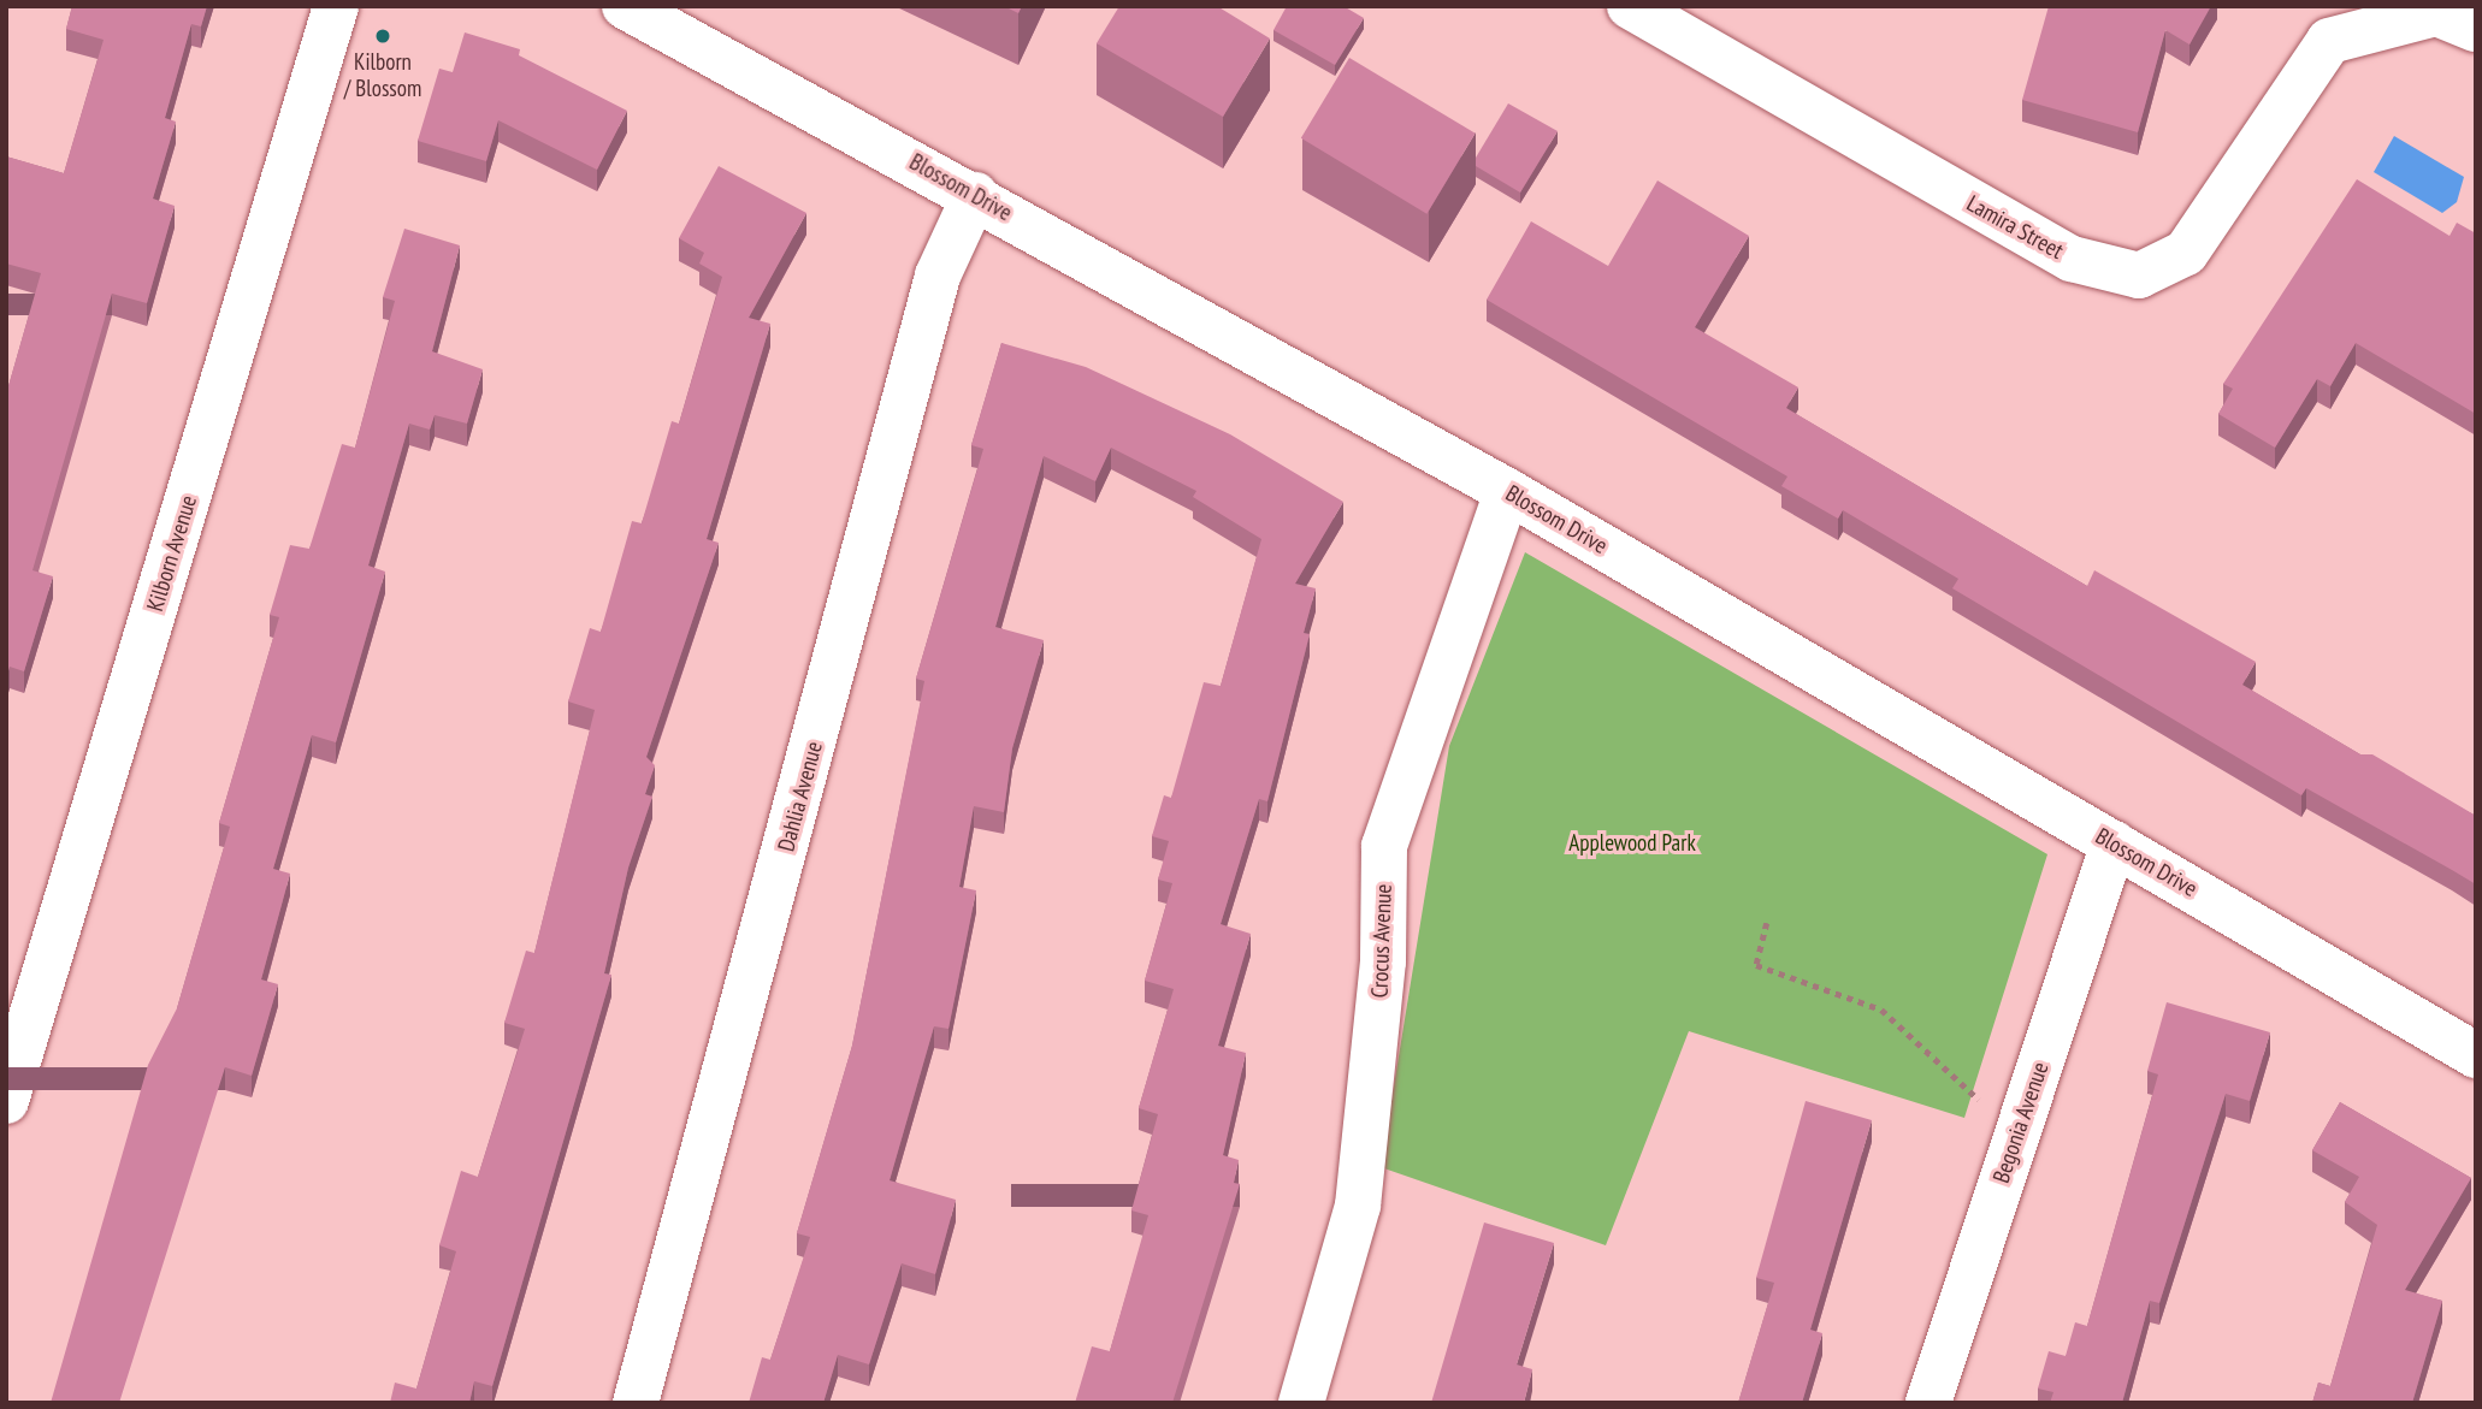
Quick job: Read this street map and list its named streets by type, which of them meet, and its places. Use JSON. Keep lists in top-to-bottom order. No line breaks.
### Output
{"streets":{"street":["Blossom Drive","Lamira Street","Kilborn Avenue","Dahlia Avenue","Crocus Avenue","Begonia Avenue"]},"crossings":[["Blossom Drive","Dahlia Avenue"],["Blossom Drive","Crocus Avenue"],["Blossom Drive","Begonia Avenue"]],"parks":["Applewood Park"],"places":["Kilborn / Blossom"]}
